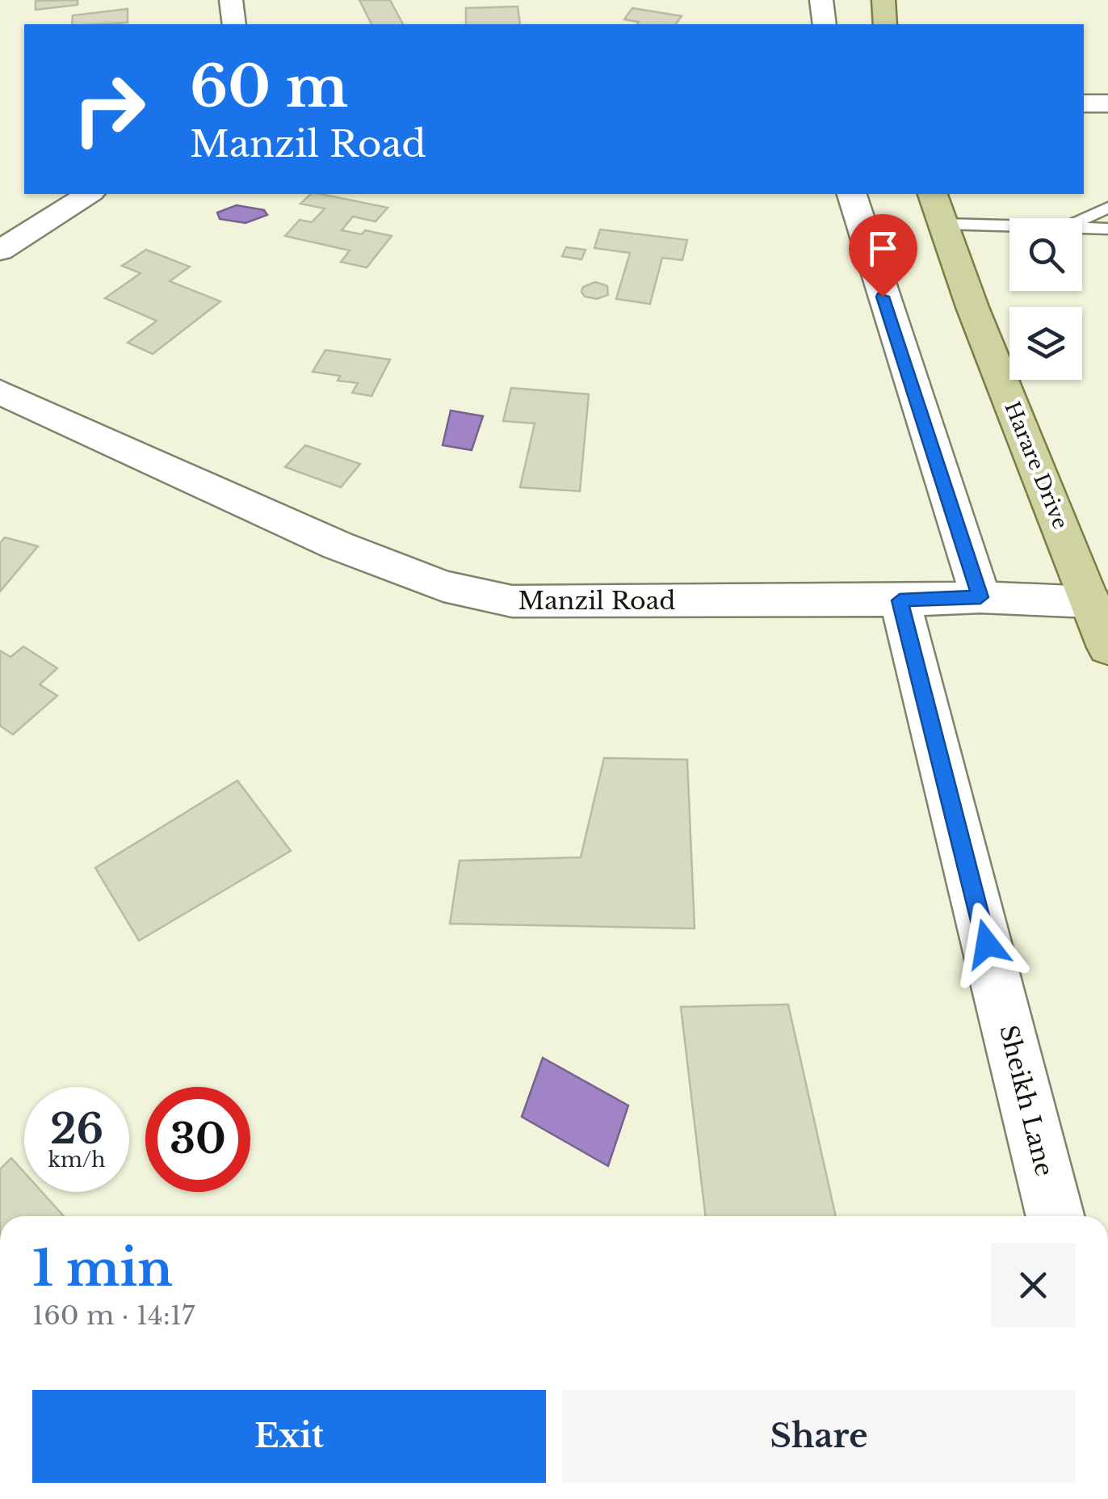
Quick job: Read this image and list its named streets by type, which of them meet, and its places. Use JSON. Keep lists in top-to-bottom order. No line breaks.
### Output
{"streets":{"main road":["Harare Drive"],"street":["Manzil Road","Sheikh Lane"]},"crossings":[["Harare Drive","Manzil Road"],["Manzil Road","Sheikh Lane"]],"page":{"turn":["60 m","Manzil Road"],"speed":"26 km/h","limit":"30","heading":["1 min","160 m · 14:17"],"buttons":["Exit","Share"]}}
